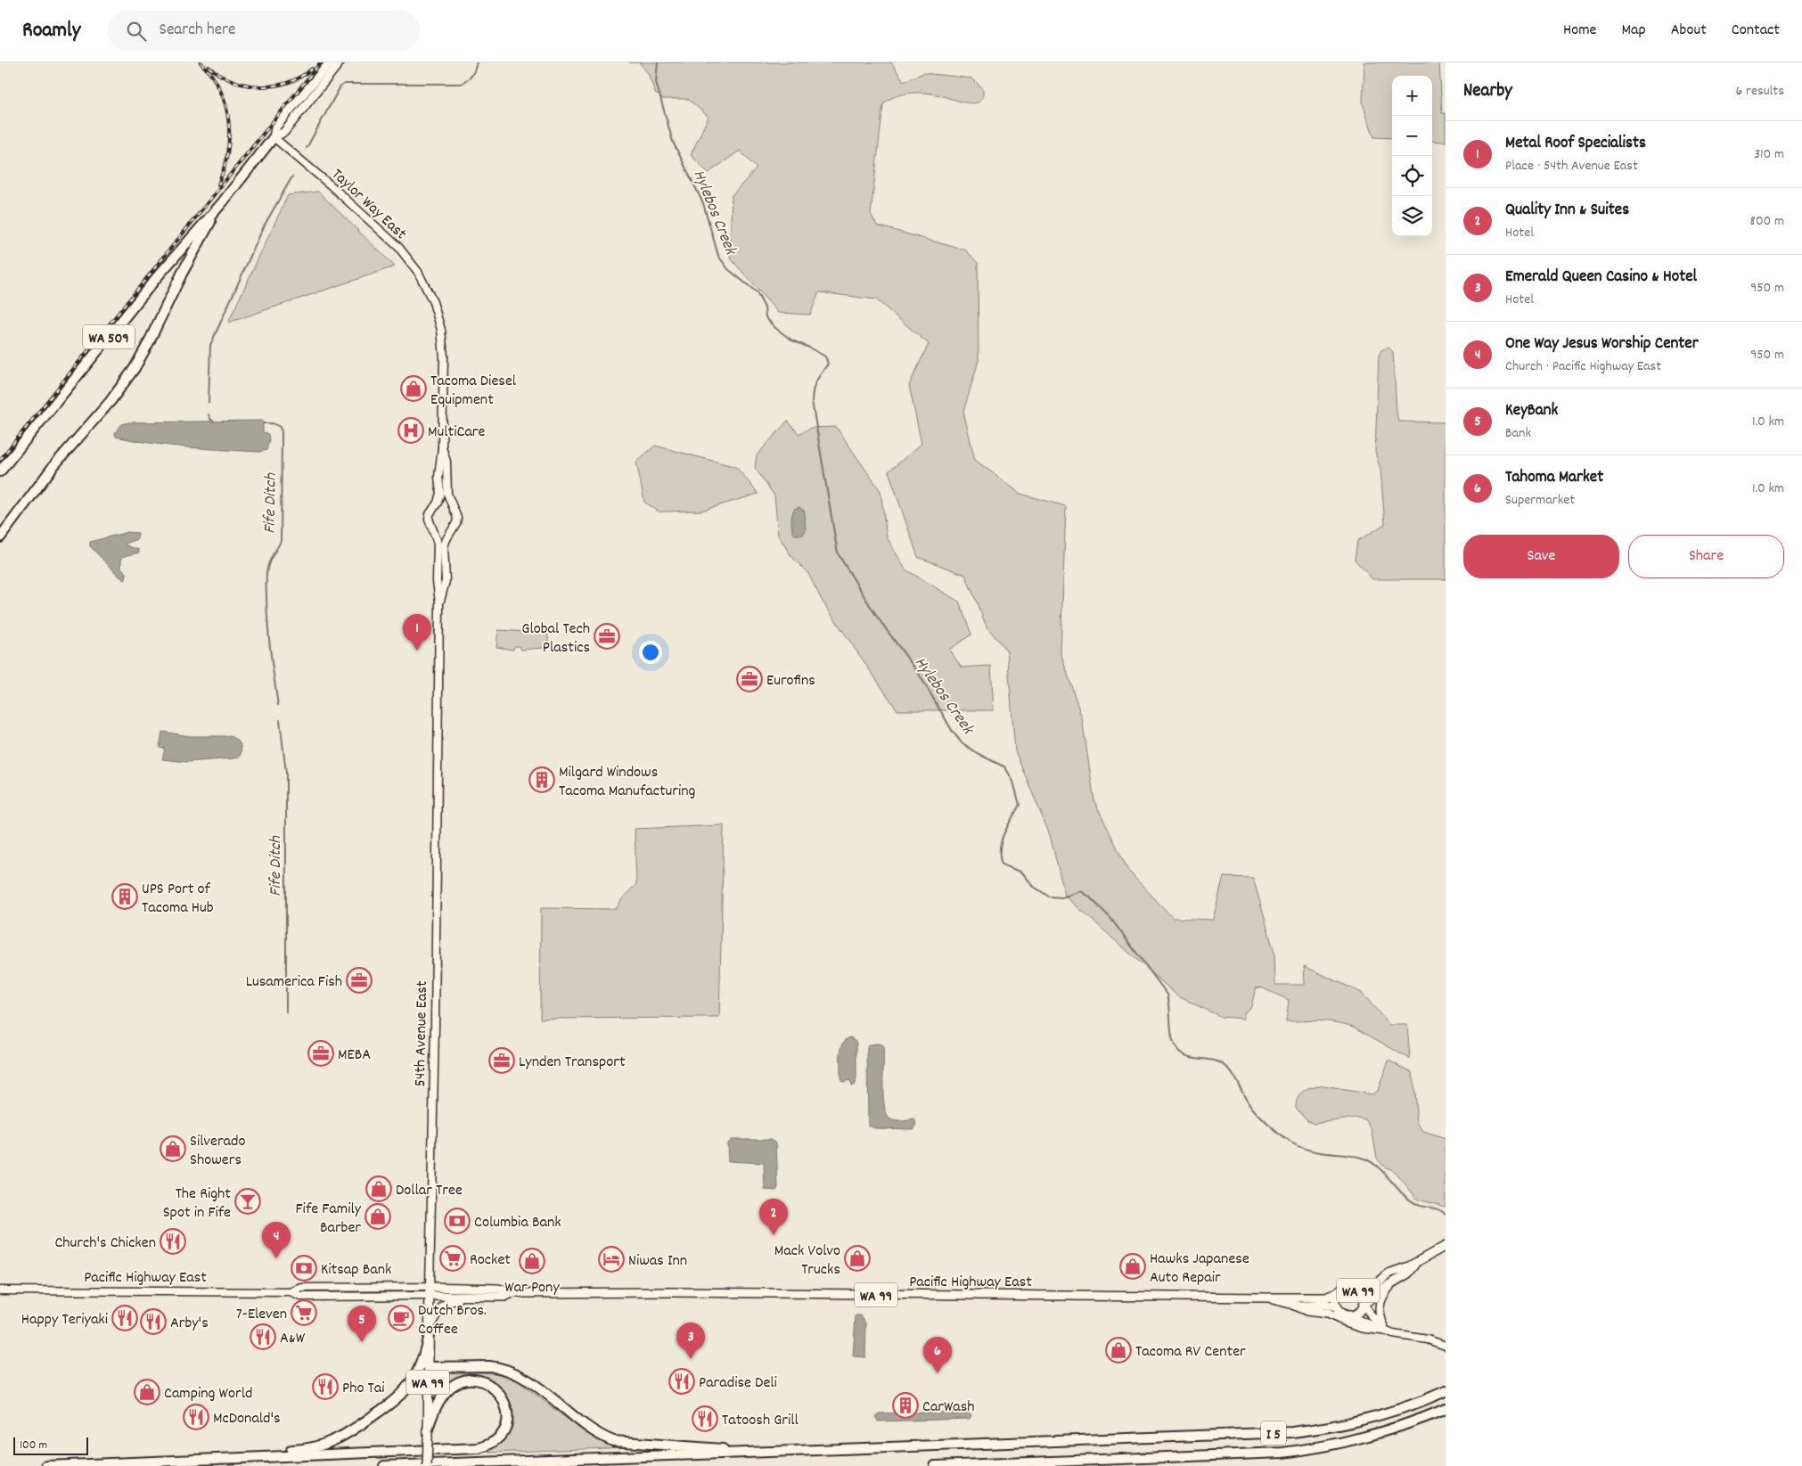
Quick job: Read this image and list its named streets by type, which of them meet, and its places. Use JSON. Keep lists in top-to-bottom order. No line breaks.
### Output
{"streets":{"highway":["WA 509","I 5"],"main road":["Taylor Way East","54th Avenue East","Pacific Highway East","WA 99"]},"crossings":[["Taylor Way East","WA 509"],["Taylor Way East","54th Avenue East"],["54th Avenue East","Pacific Highway East"],["Pacific Highway East","WA 99"]],"water":["Hylebos Creek","Fife Ditch"],"places":{"shop":["Tacoma Diesel Equipment","Silverado Showers","Dollar Tree","Fife Family Barber","Mack Volvo Trucks","War Pony","Hawks Japanese Auto Repair","Tacoma RV Center","Camping World"],"hospital":["MultiCare"],"office":["Global Tech Plastics","Eurofins","Lusamerica Fish","MEBA","Lynden Transport"],"building":["Milgard Windows Tacoma Manufacturing","UPS Port of Tacoma Hub","CarWash"],"bar":["The Right Spot in Fife"],"bank":["Columbia Bank","Kitsap Bank"],"restaurant":["Church's Chicken","Happy Teriyaki","Arby's","A&W","Paradise Deli","Pho Tai","McDonald's","Tatoosh Grill"],"supermarket":["Rocket","7-Eleven"],"hotel":["Niwas Inn"],"cafe":["Dutch Bros. Coffee"]},"scale_bar":"100 m","page":{"header":"Roamly","search":"Search here","nav":["Home","Map","About","Contact"],"heading":["Nearby","6 results"],"map_buttons":["+","−"],"list":[{"mark":"1","name":"Metal Roof Specialists","note":"Place · 54th Avenue East","value":"310 m"},{"mark":"2","name":"Quality Inn & Suites","note":"Hotel","value":"800 m"},{"mark":"3","name":"Emerald Queen Casino & Hotel","note":"Hotel","value":"950 m"},{"mark":"4","name":"One Way Jesus Worship Center","note":"Church · Pacific Highway East","value":"950 m"},{"mark":"5","name":"KeyBank","note":"Bank","value":"1.0 km"},{"mark":"6","name":"Tahoma Market","note":"Supermarket","value":"1.0 km"}],"buttons":["Save","Share"],"pins":["1","2","4","5","3","6"],"scale":"100 m"}}
